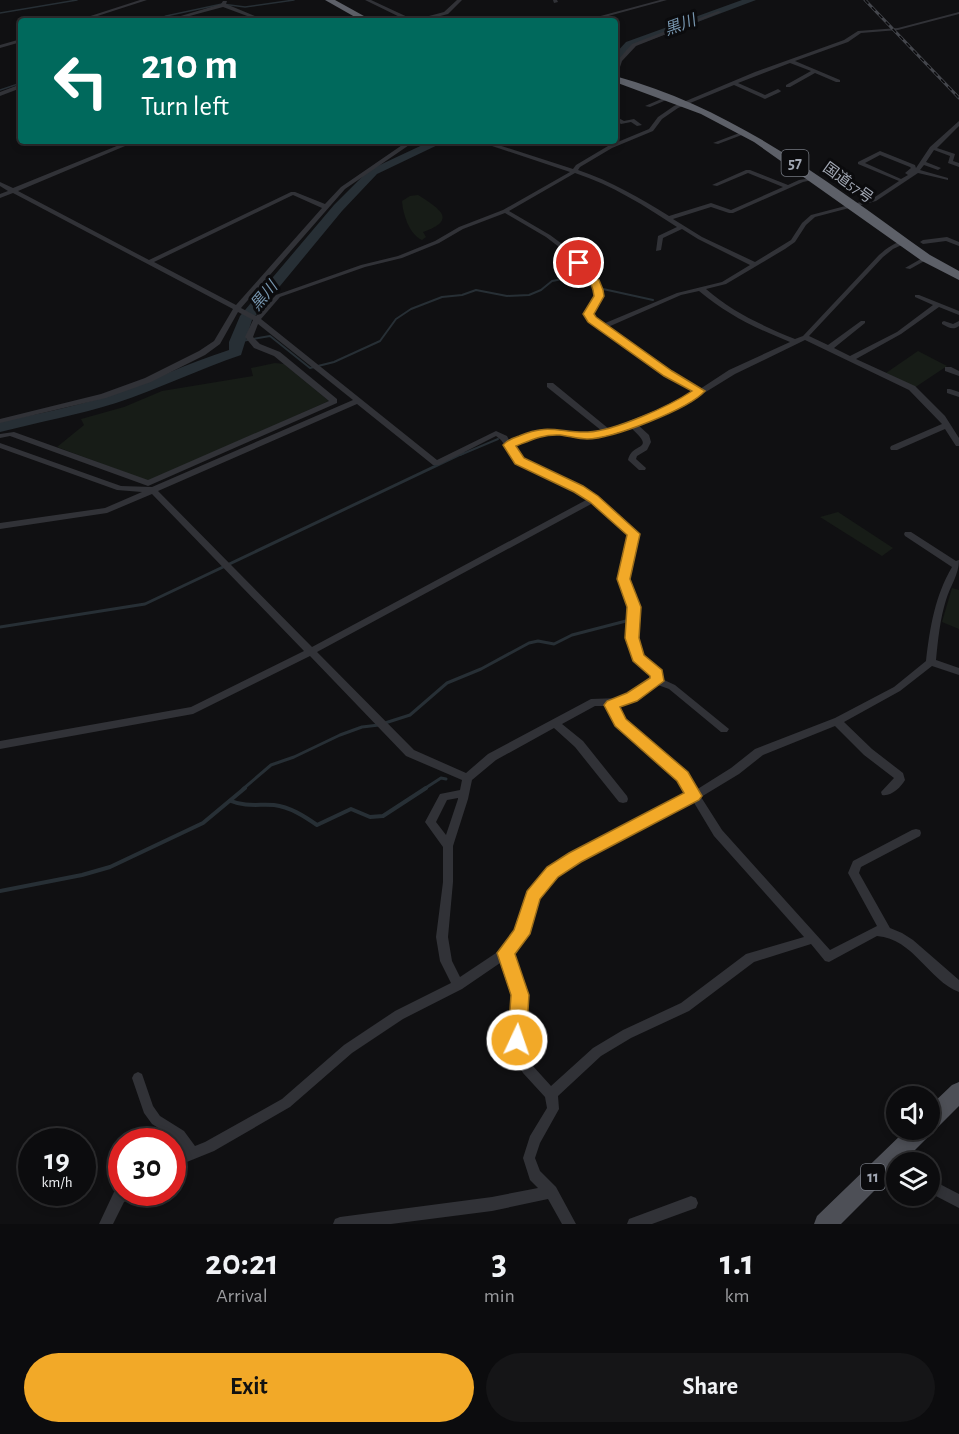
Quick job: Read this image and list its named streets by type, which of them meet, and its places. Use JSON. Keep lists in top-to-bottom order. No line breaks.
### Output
{"streets":{"highway":["57","国道57号"],"main road":["11"]},"water":["黒川"],"page":{"turn":["210 m","Turn left"],"speed":"19 km/h","limit":"30","eta":["20:21","Arrival","3","min","1.1","km"],"buttons":["Exit","Share"]}}
